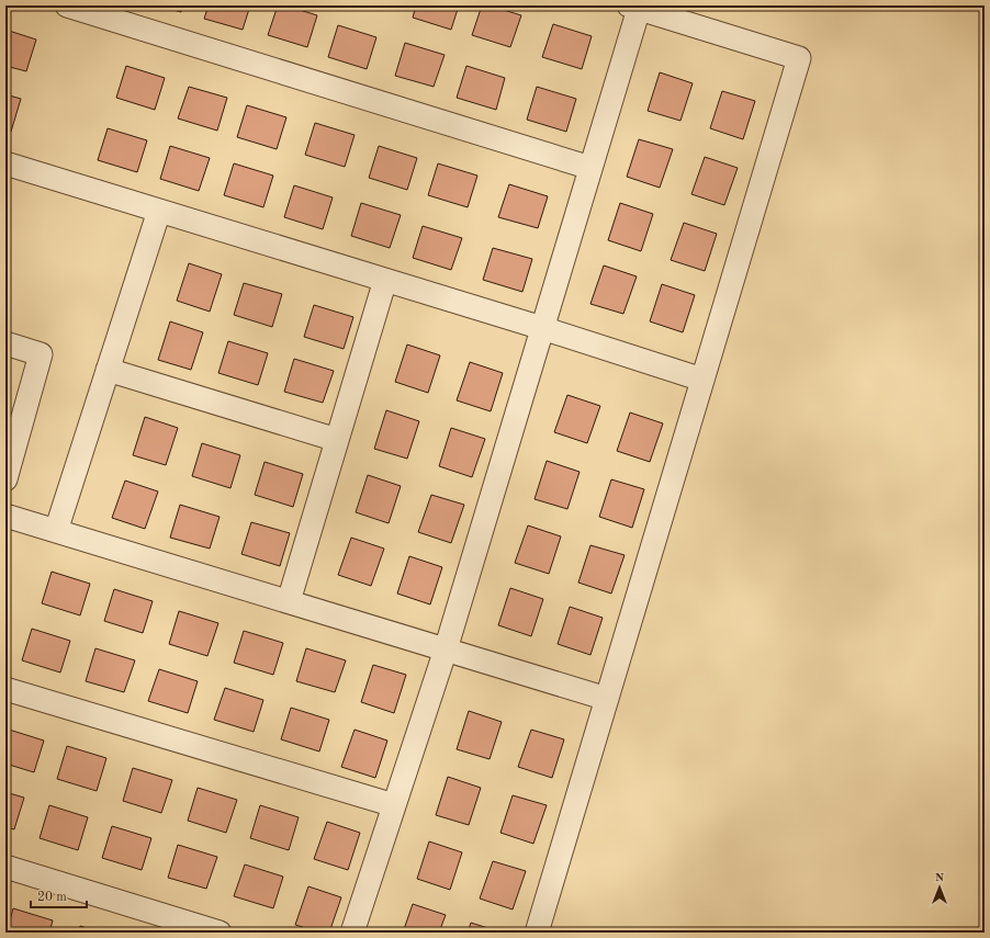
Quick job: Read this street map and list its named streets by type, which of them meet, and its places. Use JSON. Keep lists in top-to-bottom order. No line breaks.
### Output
{"scale_bar":"20 m","north":"top"}
